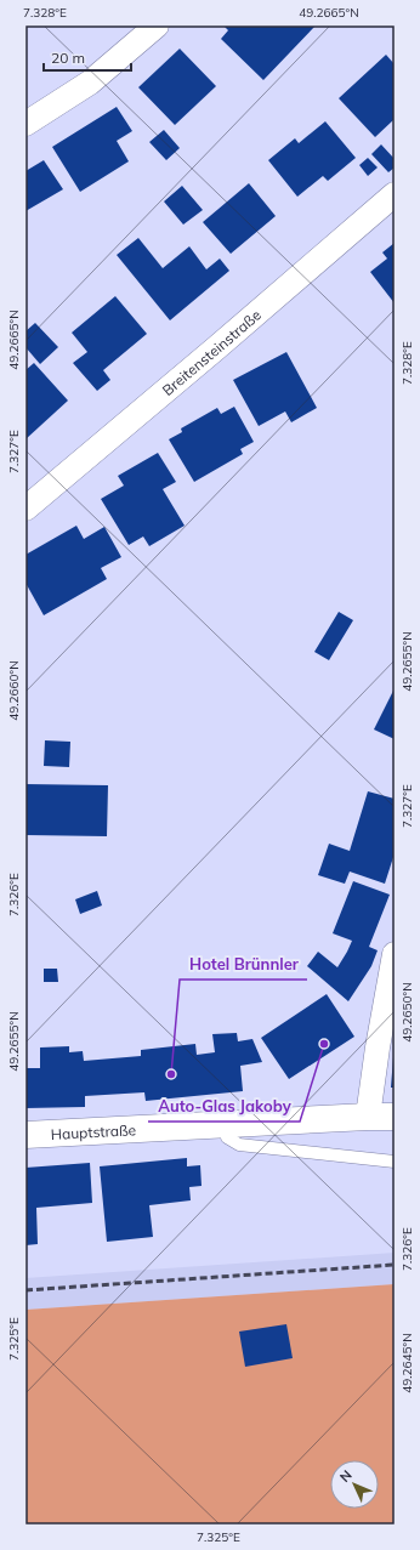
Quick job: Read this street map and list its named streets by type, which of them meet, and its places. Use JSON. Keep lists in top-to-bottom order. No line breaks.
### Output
{"streets":{"main road":["Hauptstraße"],"street":["Breitensteinstraße"]},"places":["Auto-Glas Jakoby","Hotel Brünnler"],"scale_bar":"20 m","north":"top left","coordinates":["7.328°E","49.2665°N","7.327°E","49.2655°N","49.2660°N","7.326°E","49.2650°N","7.325°E","49.2645°N"]}
